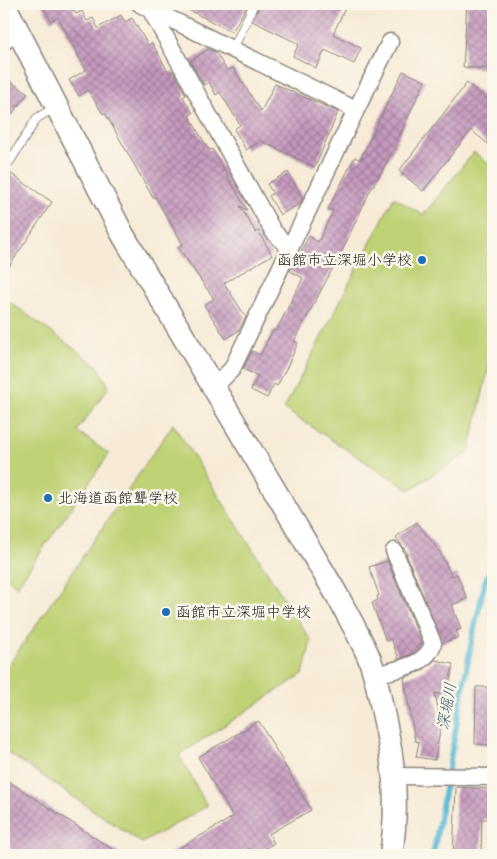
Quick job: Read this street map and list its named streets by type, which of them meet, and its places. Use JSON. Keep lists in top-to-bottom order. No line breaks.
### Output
{"water":["深堀川"],"places":["函館市立深堀小学校","北海道函館聾学校","函館市立深堀中学校"]}
